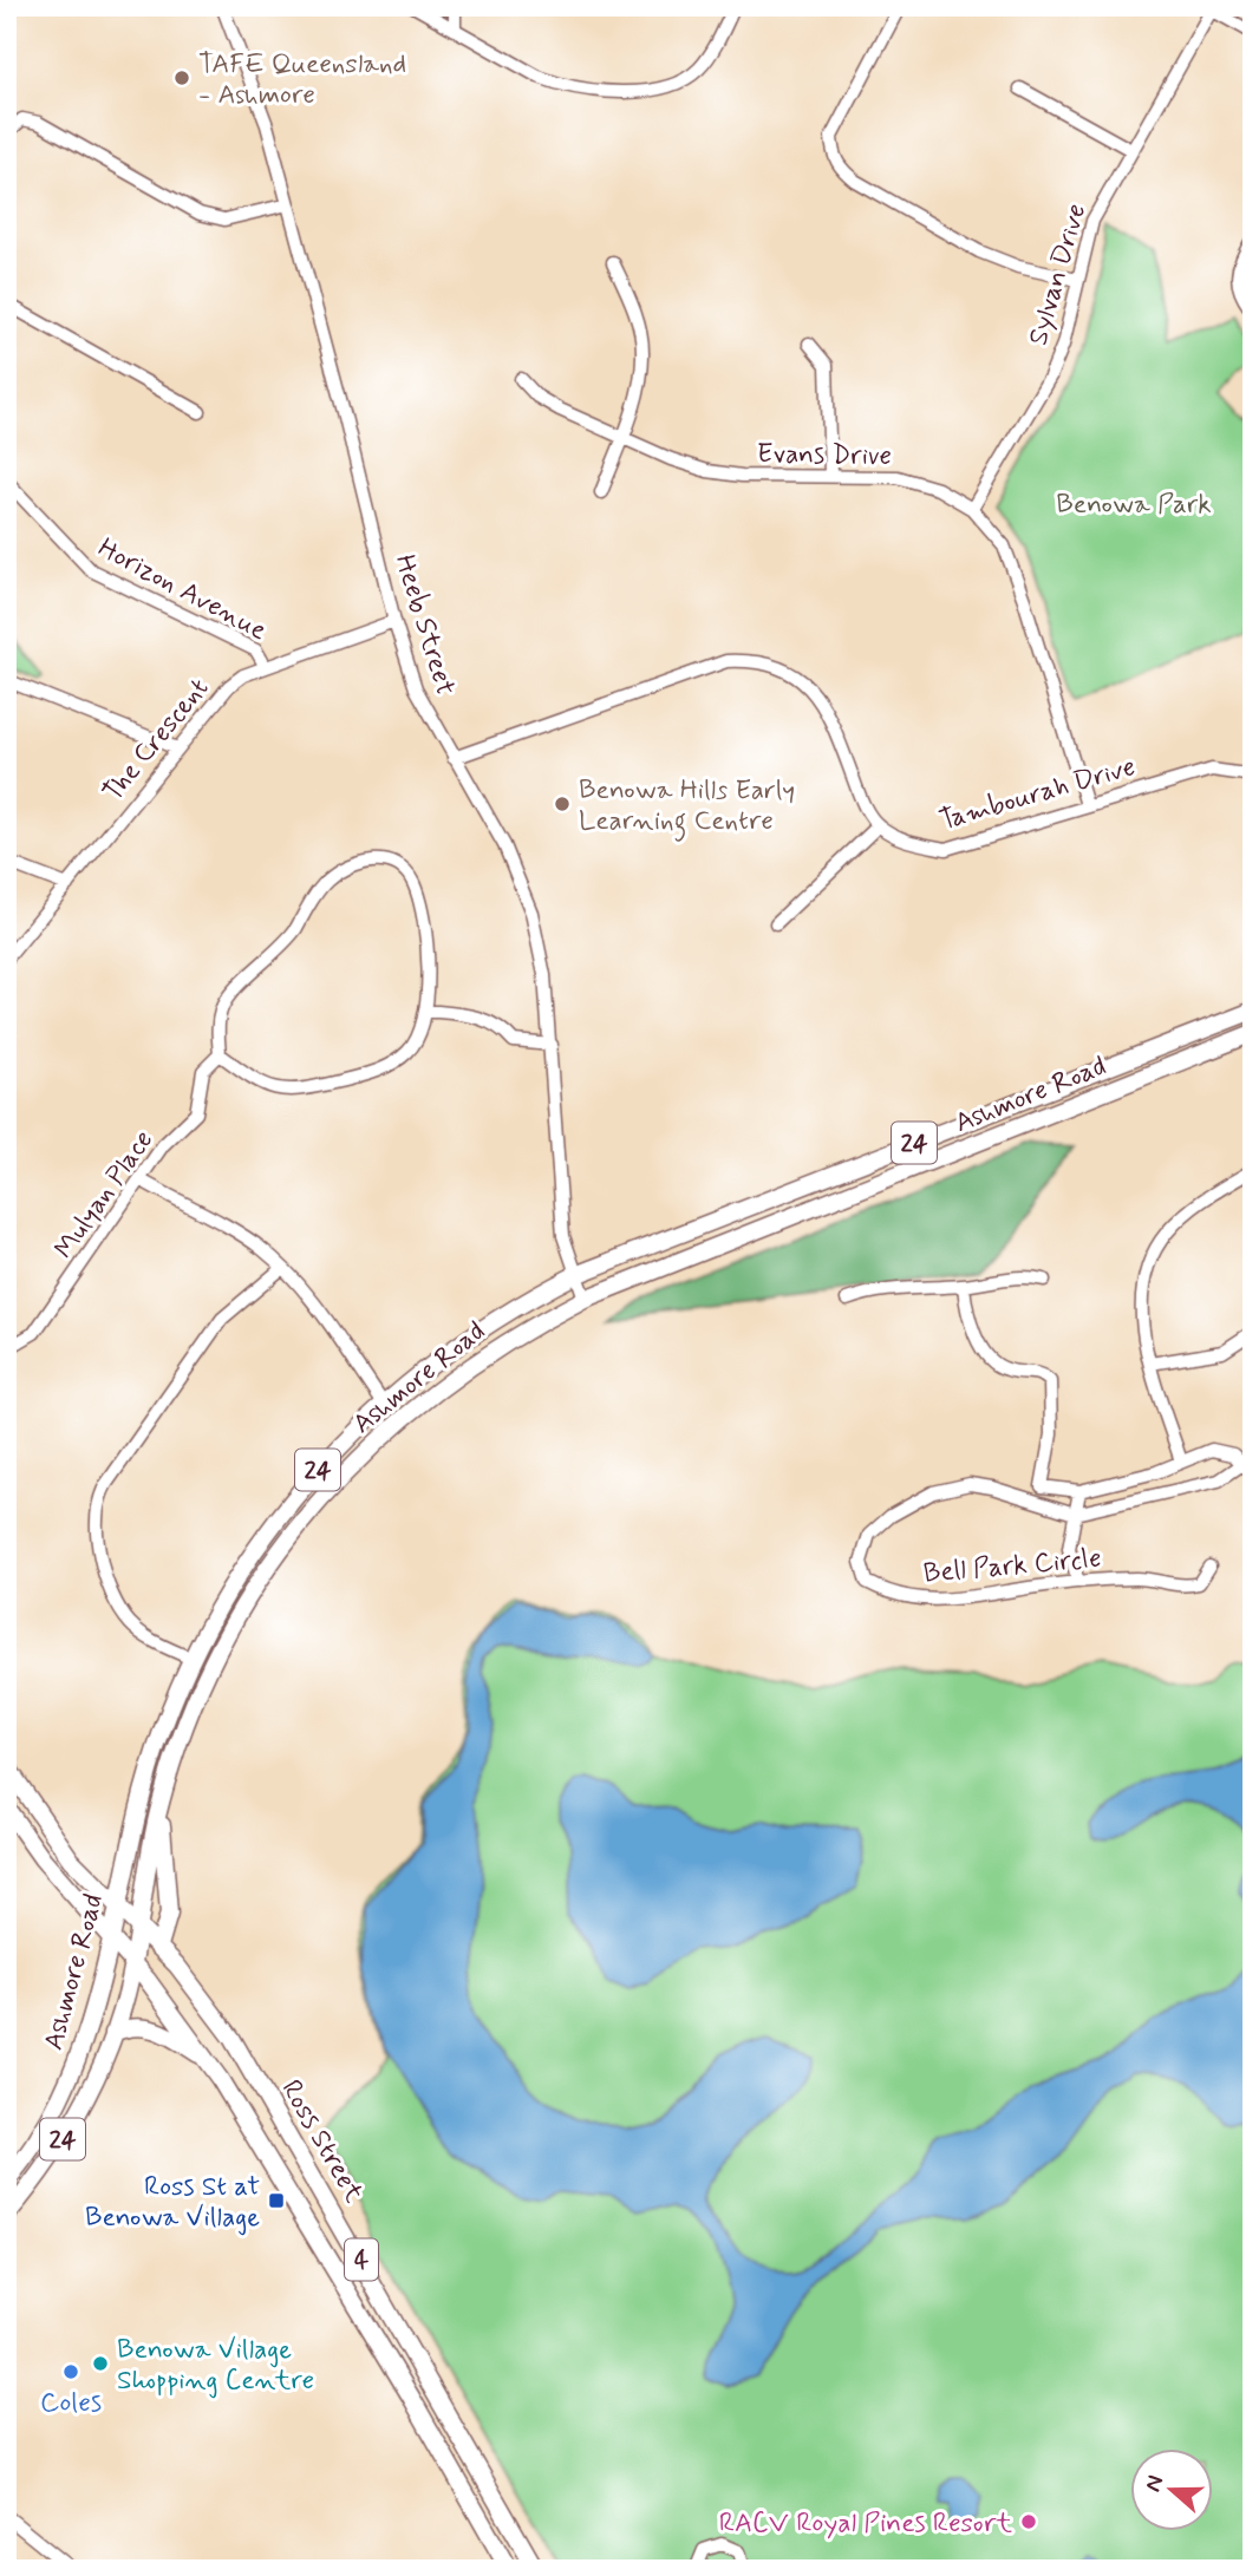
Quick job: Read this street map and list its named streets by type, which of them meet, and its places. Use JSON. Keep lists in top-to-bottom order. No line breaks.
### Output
{"streets":{"main road":["Ashmore Road","24","Ross Street","4"],"street":["Sylvan Drive","Evans Drive","Horizon Avenue","Heeb Street","The Crescent","Tambourah Drive","Mulyan Place","Bell Park Circle"]},"crossings":[["Sylvan Drive","Evans Drive"],["Evans Drive","Tambourah Drive"],["Horizon Avenue","The Crescent"],["Heeb Street","The Crescent"],["Heeb Street","Ashmore Road"],["Ashmore Road","Ross Street"],["Ashmore Road","4"],["Ross Street","4"]],"parks":["Benowa Park"],"places":{"other":["TAFE Queensland - Ashmore","Benowa Hills Early Learning Centre","Benowa Village Shopping Centre","Coles","RACV Royal Pines Resort"],"transit":["Ross St at Benowa Village"]},"north":"left"}
